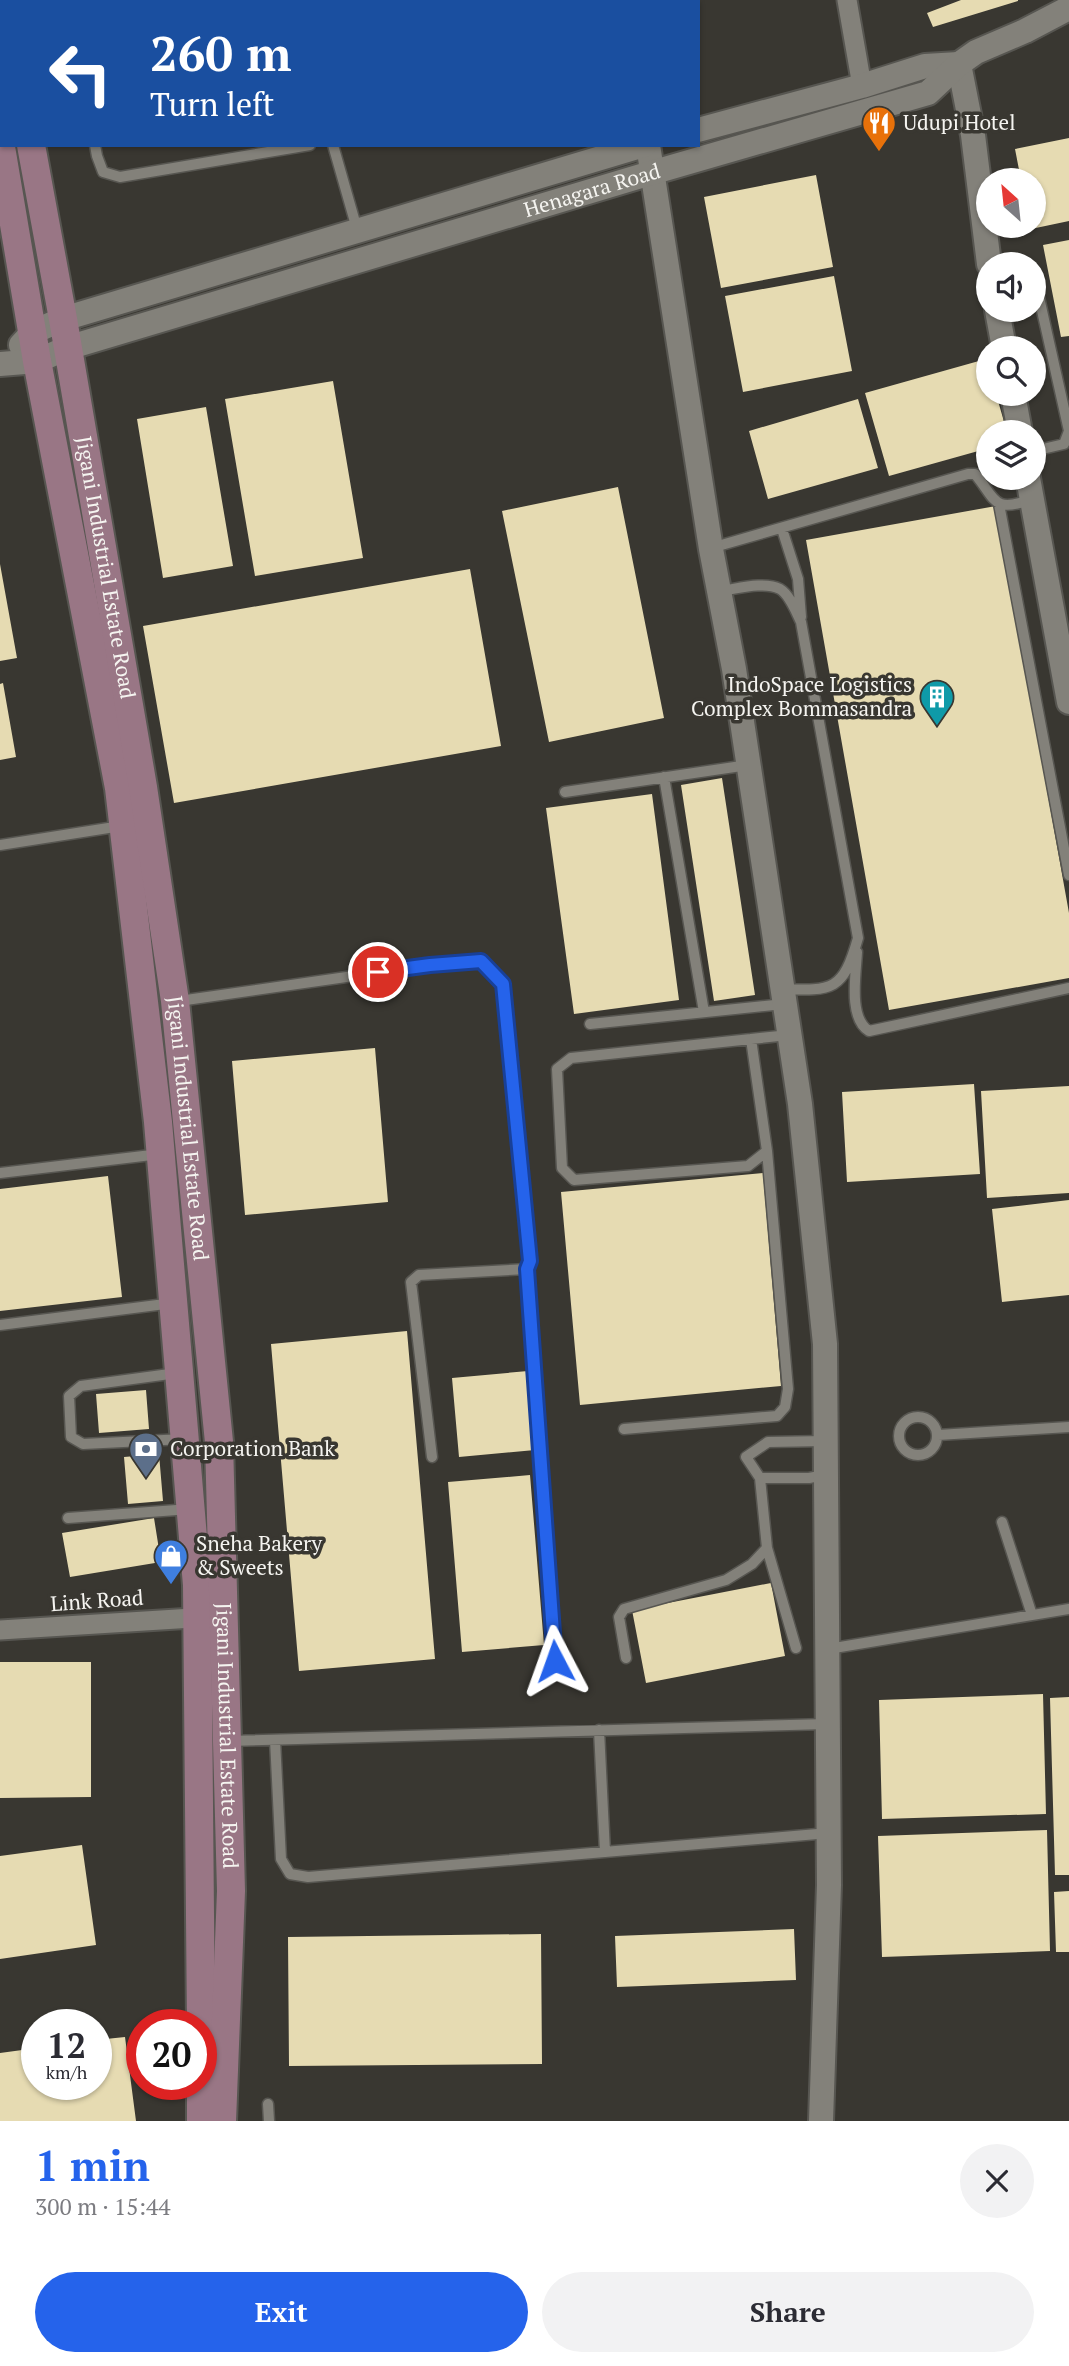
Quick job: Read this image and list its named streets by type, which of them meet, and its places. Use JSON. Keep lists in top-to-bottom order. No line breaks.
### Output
{"streets":{"main road":["Jigani Industrial Estate Road"],"street":["Henagara Road","Link Road"]},"crossings":[["Henagara Road","Jigani Industrial Estate Road"],["Jigani Industrial Estate Road","Link Road"]],"places":{"restaurant":["Udupi Hotel"],"building":["IndoSpace Logistics Complex Bommasandra"],"bank":["Corporation Bank"],"shop":["Sneha Bakery & Sweets"]},"north":"top left","page":{"turn":["260 m","Turn left"],"speed":"12 km/h","limit":"20","heading":["1 min","300 m · 15:44"],"buttons":["Exit","Share"]}}
